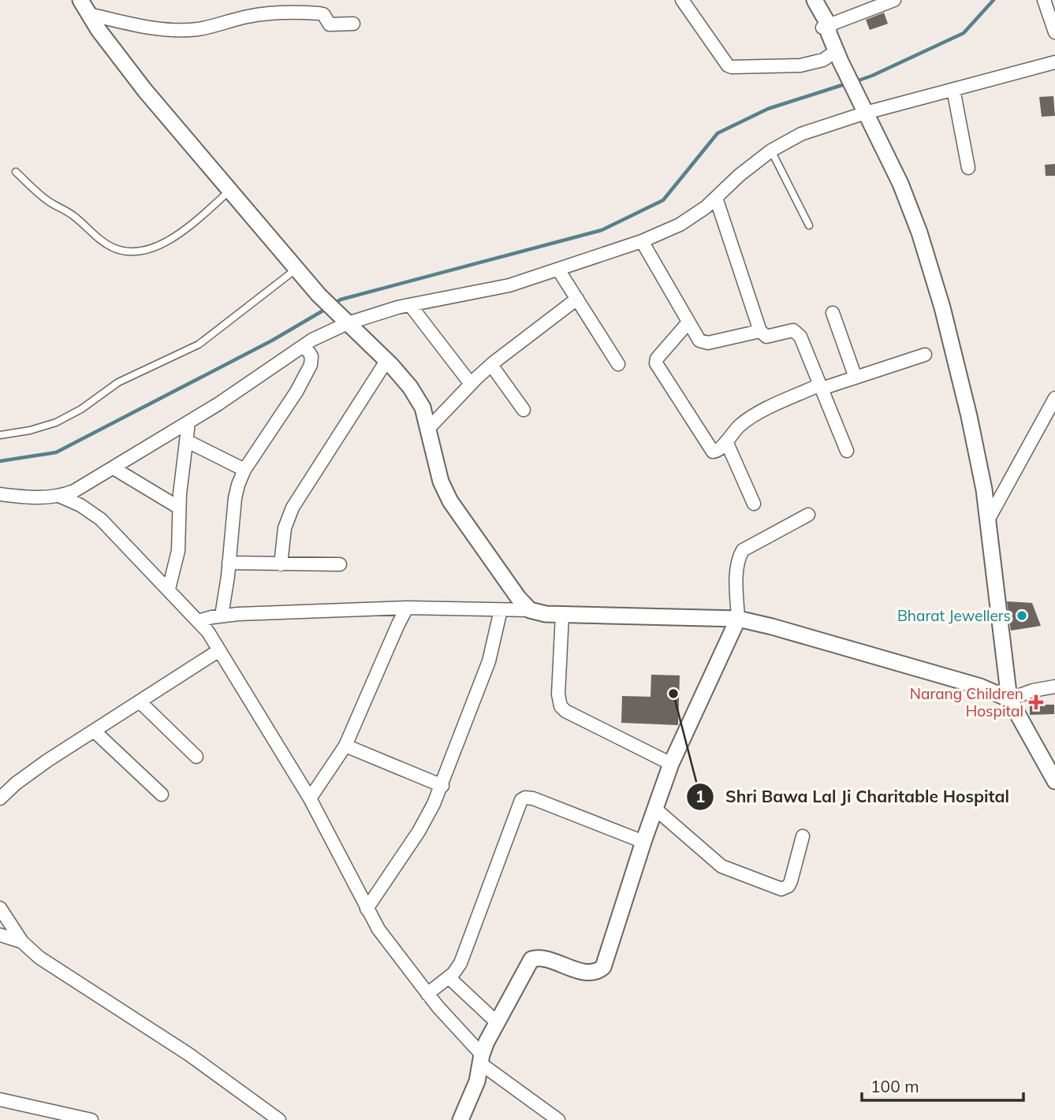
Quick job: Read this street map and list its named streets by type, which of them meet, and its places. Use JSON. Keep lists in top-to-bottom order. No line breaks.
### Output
{"places":{"other":["Bharat Jewellers","Shri Bawa Lal Ji Charitable Hospital"],"health":["Narang Children Hospital"]},"scale_bar":"100 m"}
